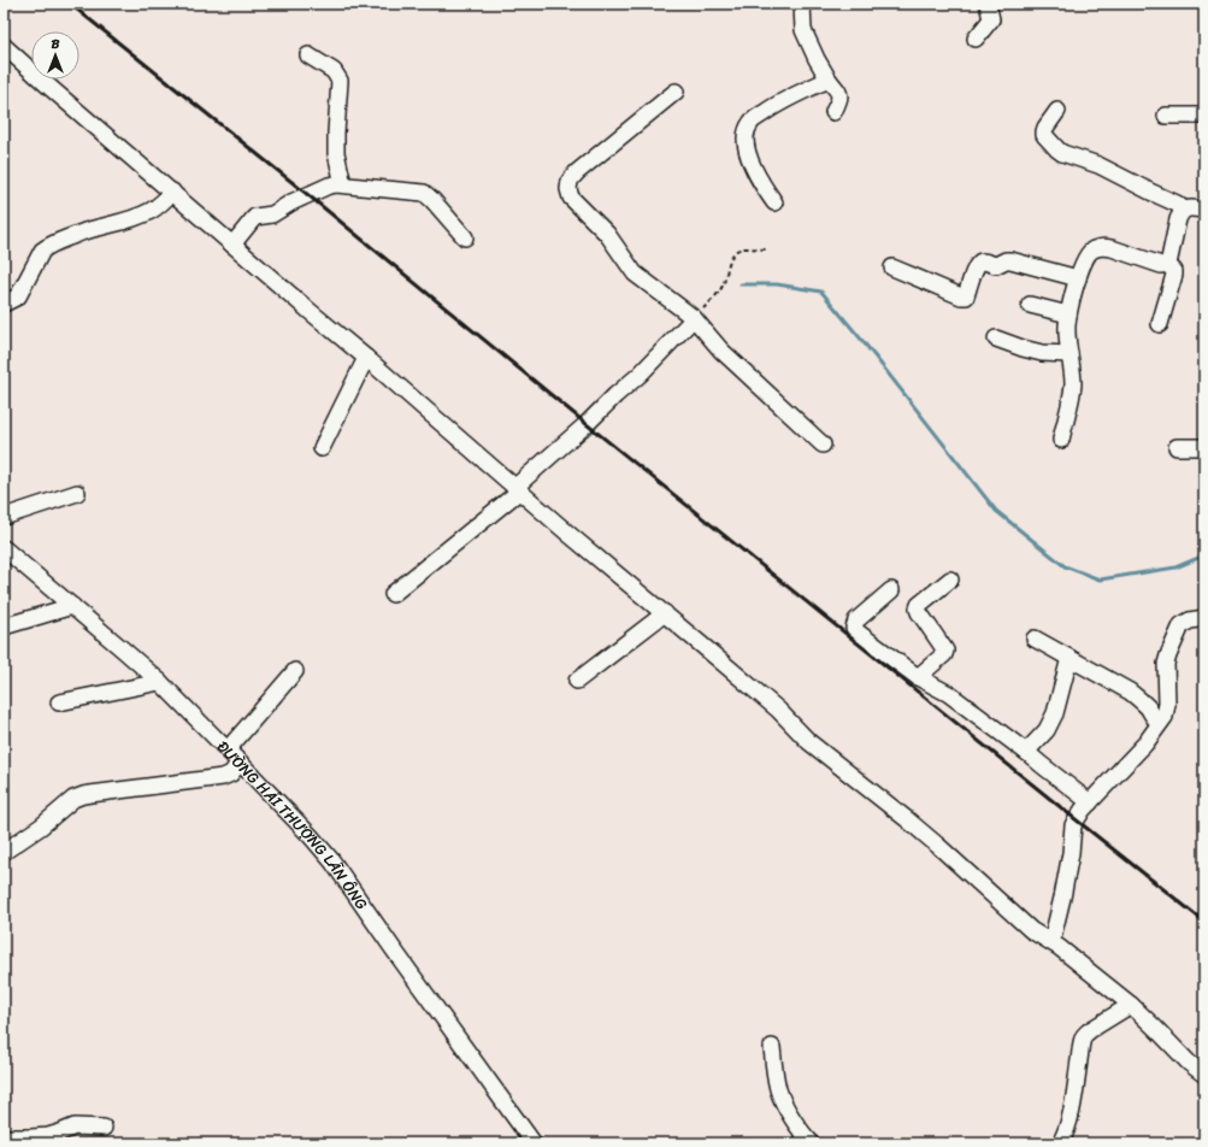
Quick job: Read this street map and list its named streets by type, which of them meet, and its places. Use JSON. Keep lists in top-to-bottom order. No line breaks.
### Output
{"streets":{"street":["ĐƯỜNG HẢI THƯỢNG LÃN ÔNG"]},"north":"top"}
